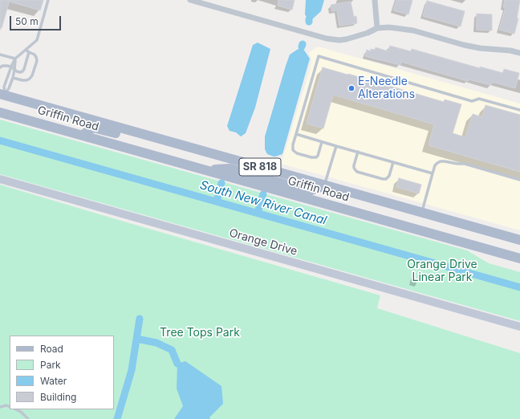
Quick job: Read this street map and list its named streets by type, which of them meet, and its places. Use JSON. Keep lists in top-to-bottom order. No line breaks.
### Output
{"streets":{"main road":["Griffin Road","SR 818"],"street":["Orange Drive"]},"water":["South New River Canal"],"parks":["Orange Drive Linear Park","Tree Tops Park"],"places":["E-Needle Alterations"],"legend":["Road","Park","Water","Building"],"scale_bar":"50 m"}
